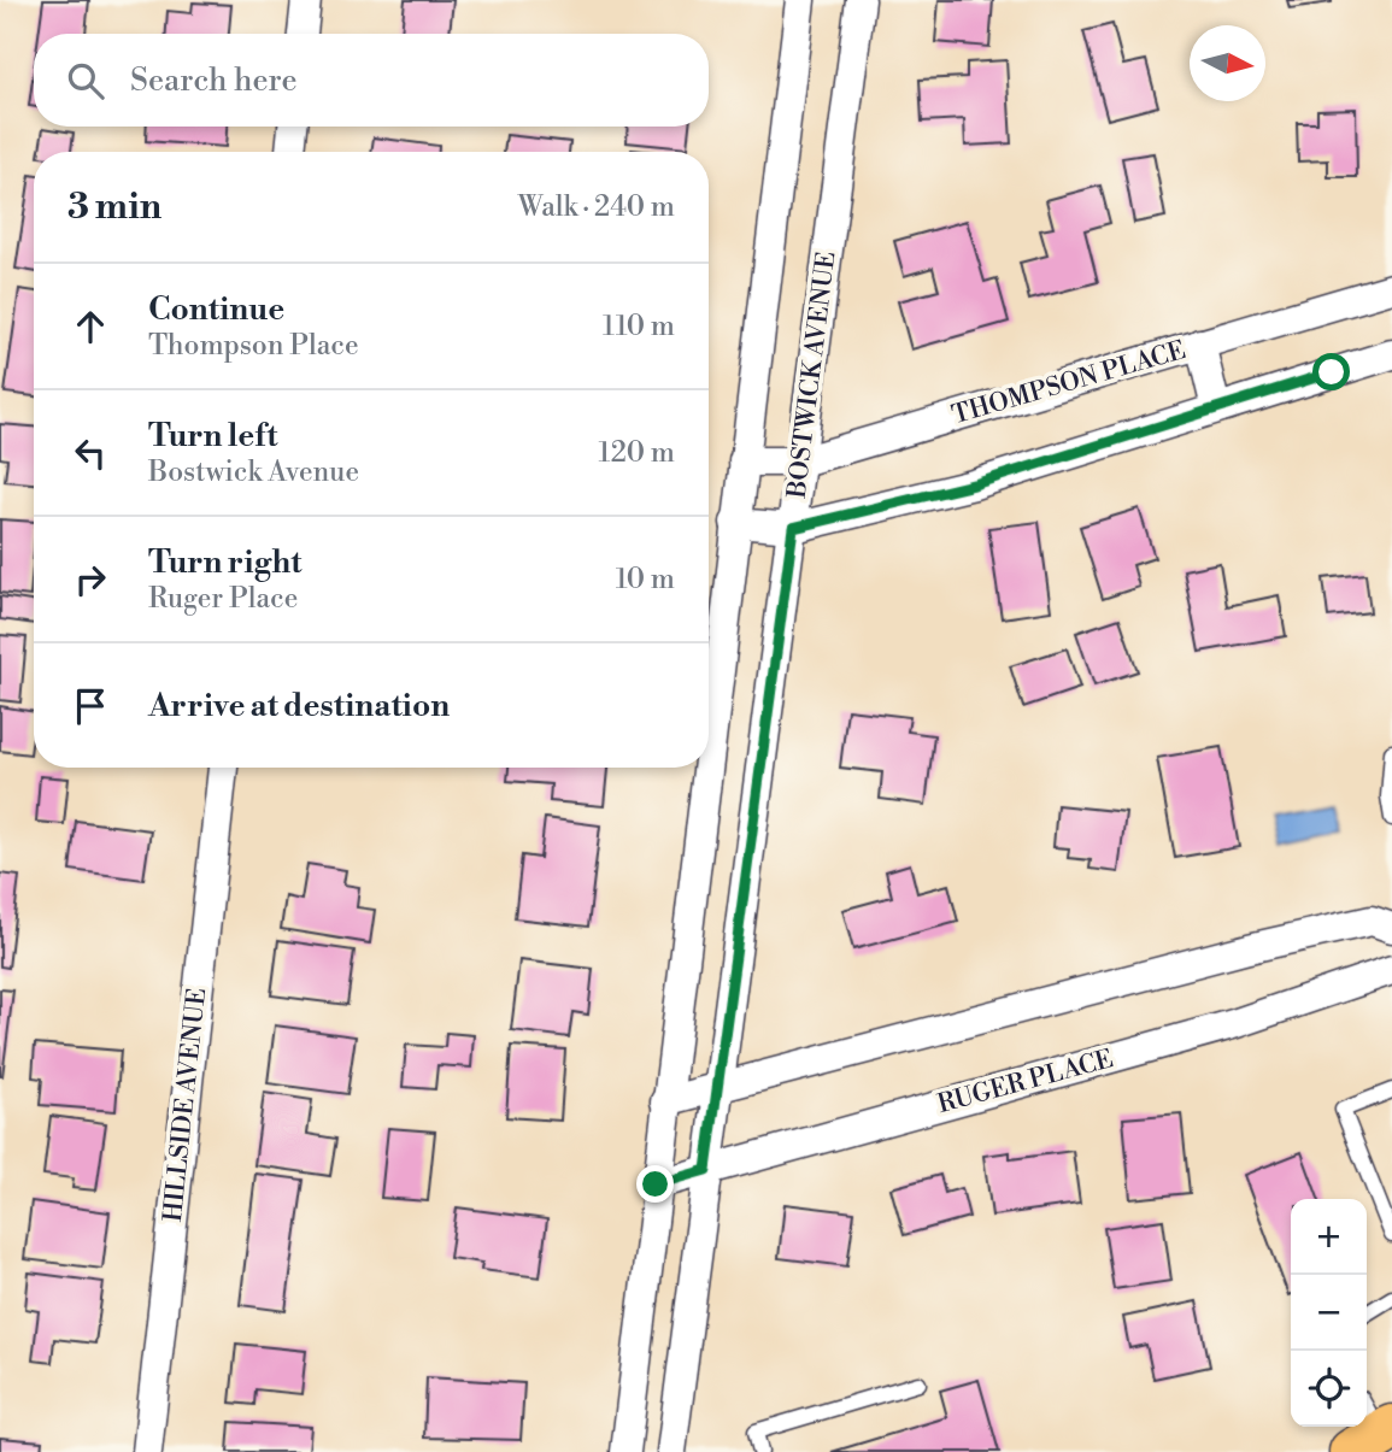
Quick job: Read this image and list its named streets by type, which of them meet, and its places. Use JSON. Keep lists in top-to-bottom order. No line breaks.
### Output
{"streets":{"street":["BOSTWICK AVENUE","THOMPSON PLACE","RUGER PLACE","HILLSIDE AVENUE"]},"crossings":[["BOSTWICK AVENUE","THOMPSON PLACE"],["BOSTWICK AVENUE","RUGER PLACE"]],"north":"right","page":{"search":"Search here","heading":["3 min","Walk · 240 m"],"list":[["Continue","Thompson Place","110 m"],["Turn left","Bostwick Avenue","120 m"],["Turn right","Ruger Place","10 m"],"Arrive at destination"],"map_buttons":["+","−"]}}
